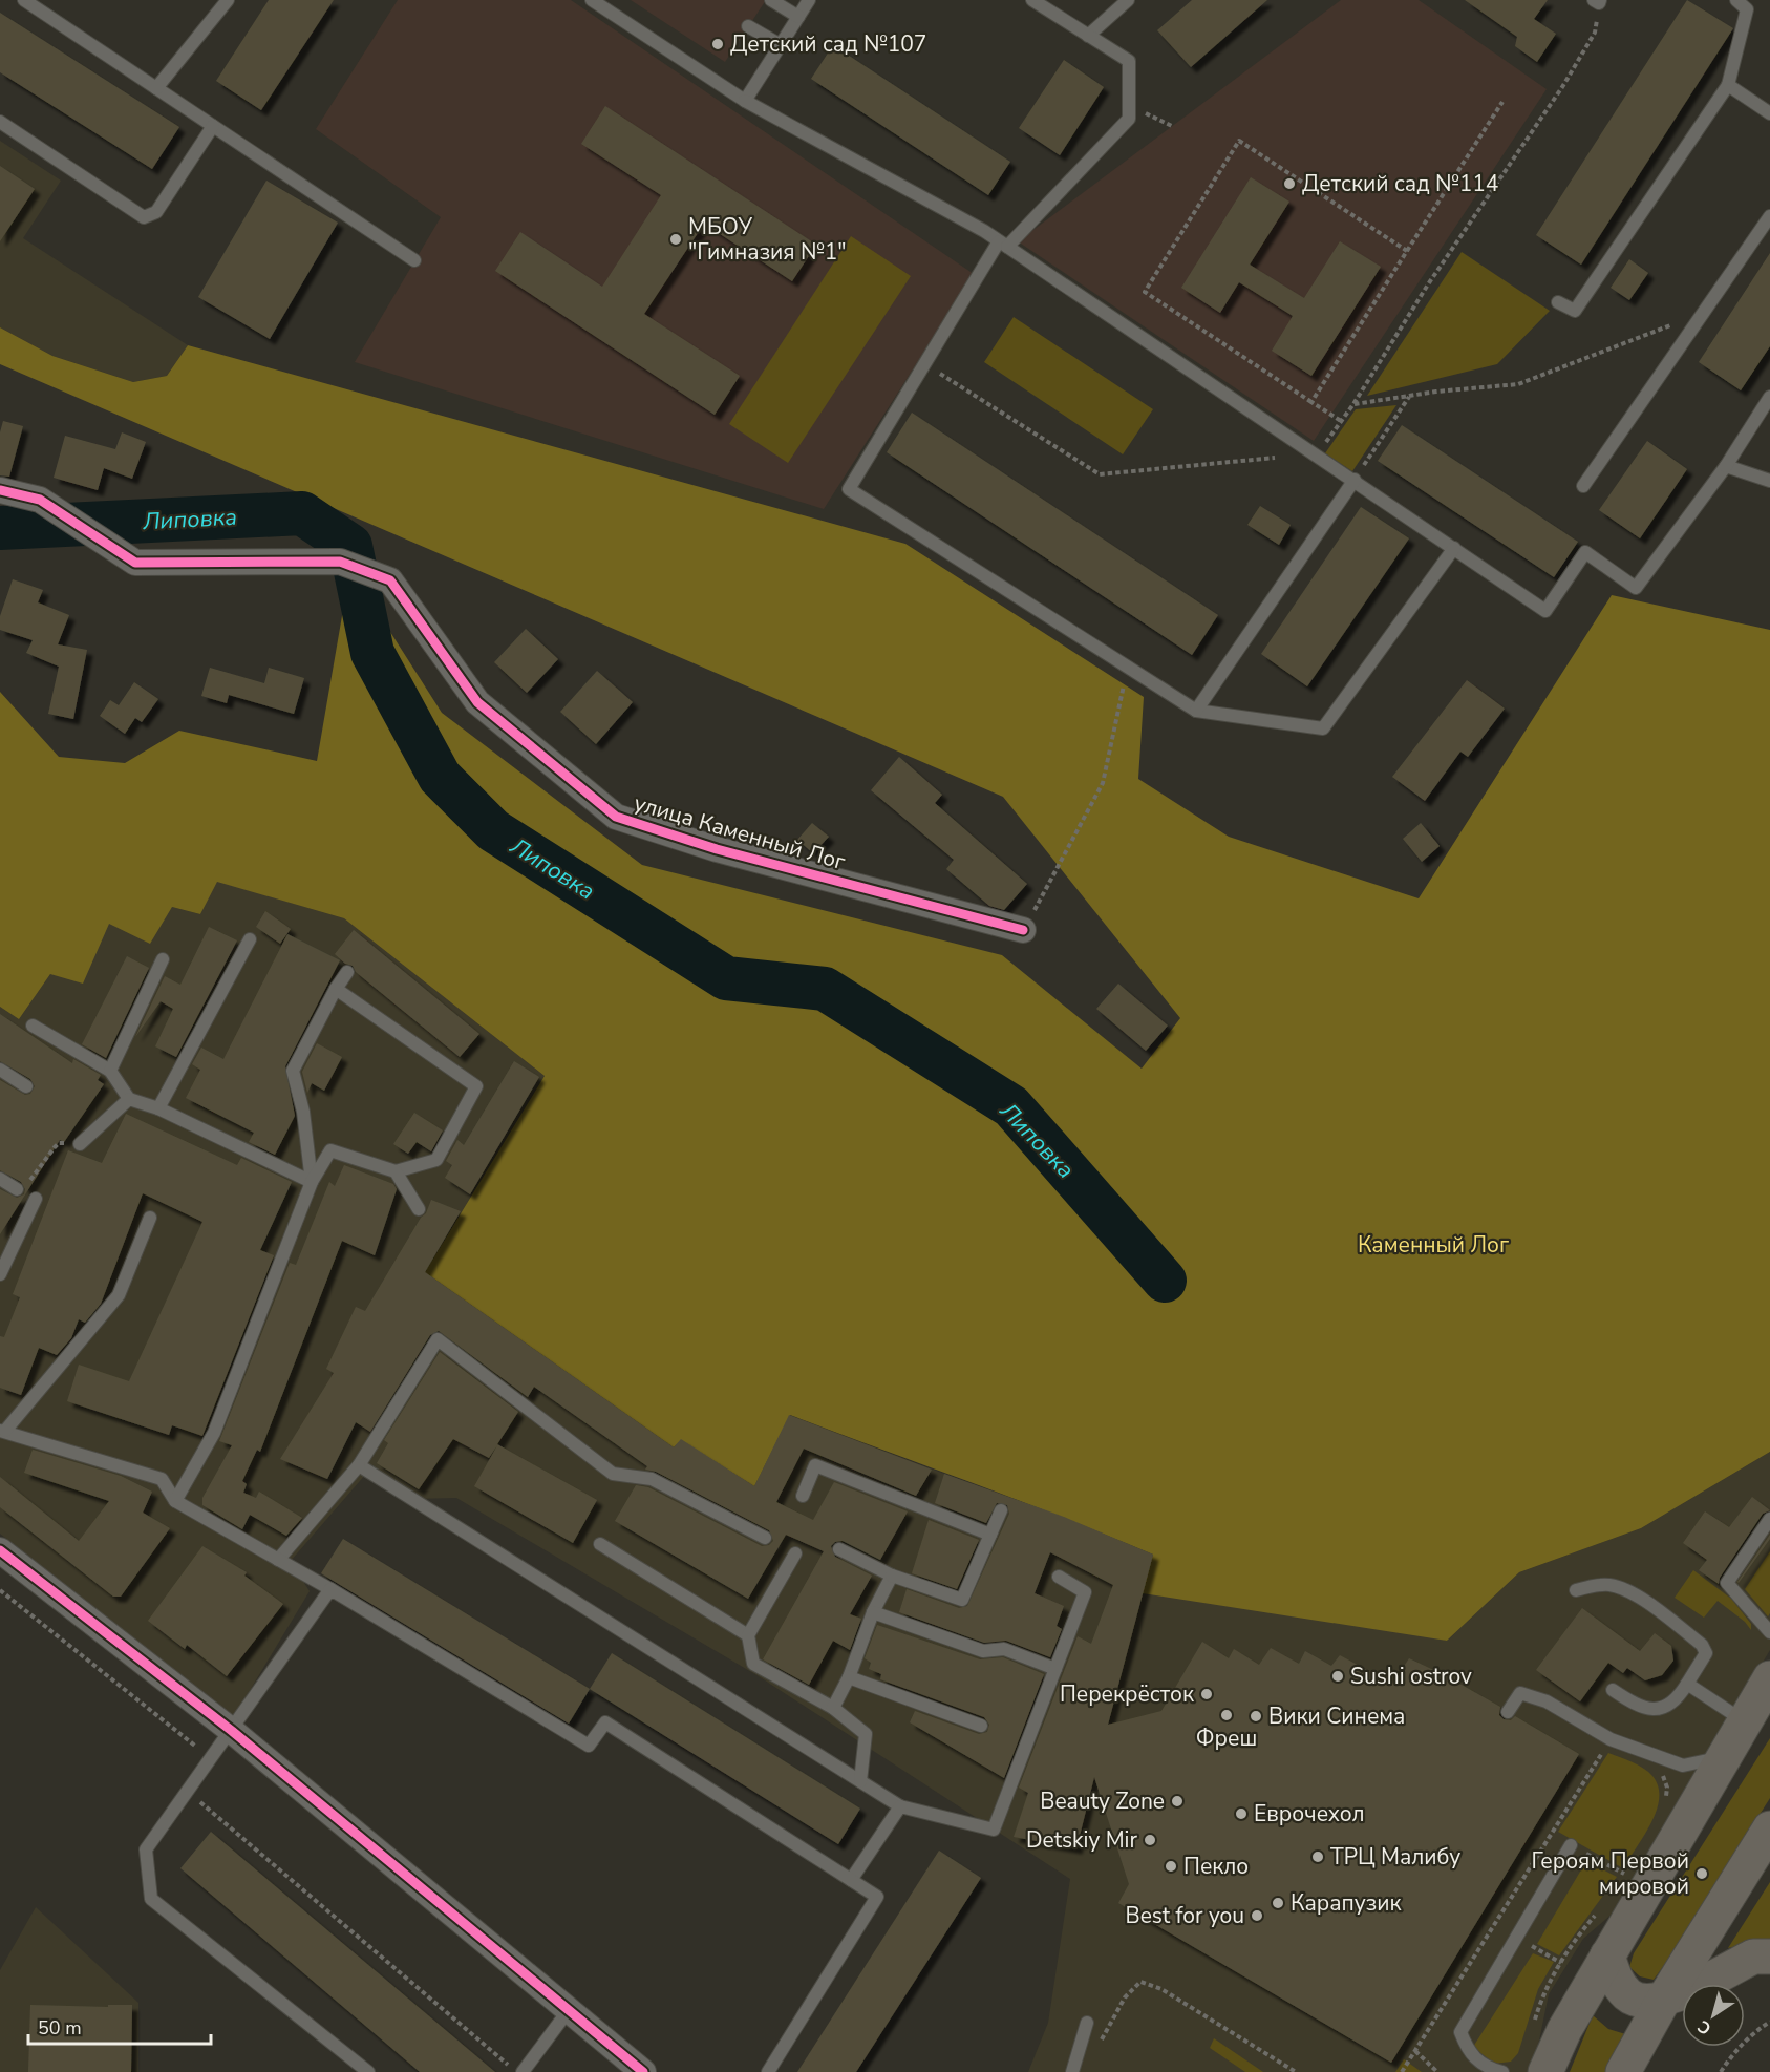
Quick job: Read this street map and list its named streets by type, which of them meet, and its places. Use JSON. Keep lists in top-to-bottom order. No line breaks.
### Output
{"streets":{"street":["улица Каменный Лог"]},"water":["Липовка"],"parks":["Каменный Лог"],"places":["Детский сад №107","Детский сад №114","МБОУ \"Гимназия №1\"","Sushi ostrov","Перекрёсток","Фреш","Вики Синема","Beauty Zone","Еврочехол","Detskiy Mir","ТРЦ Малибу","Пекло","Героям Первой мировой","Карапузик","Best for you"],"scale_bar":"50 m","north":"bottom left"}
